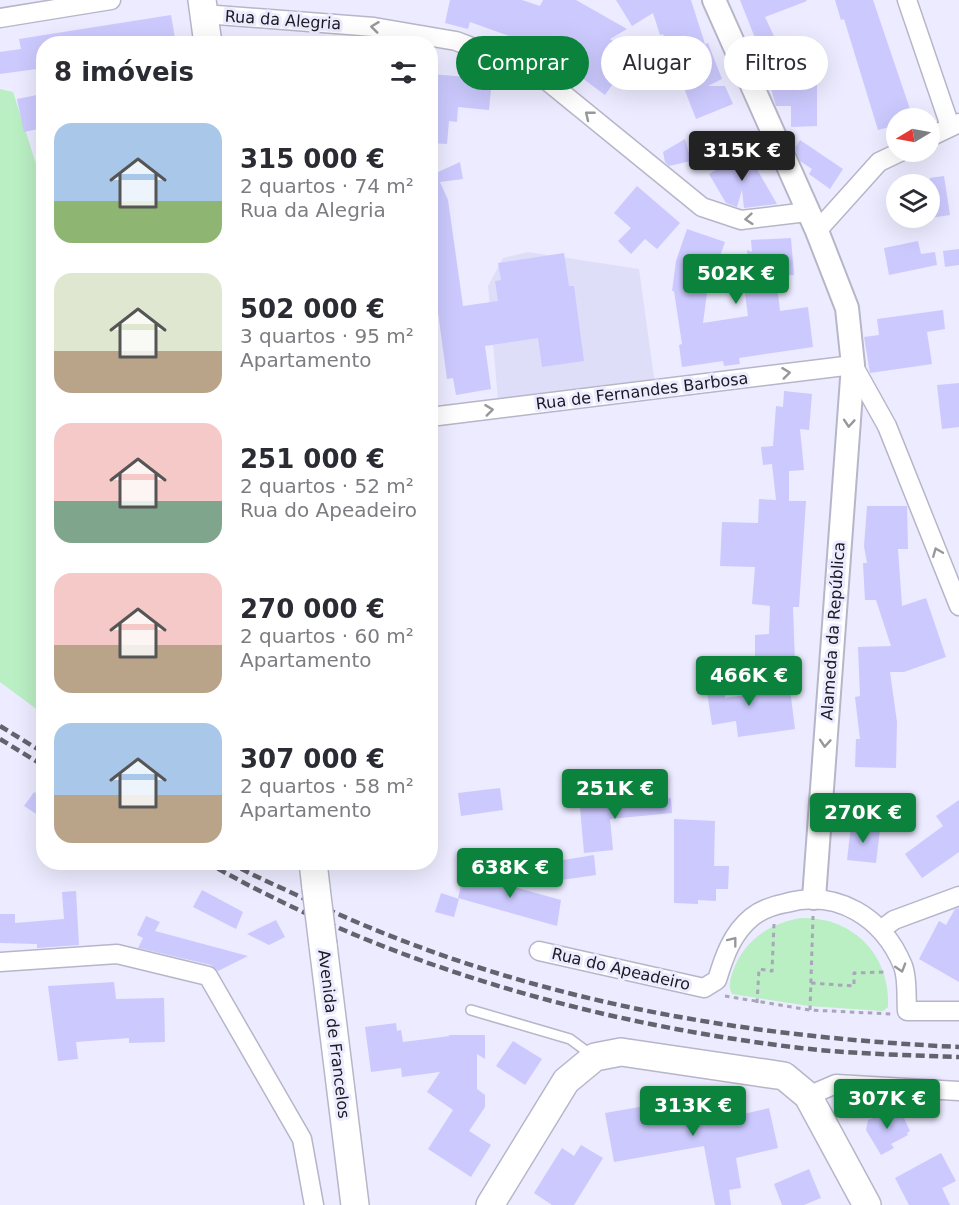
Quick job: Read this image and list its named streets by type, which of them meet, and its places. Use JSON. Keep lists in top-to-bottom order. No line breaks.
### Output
{"streets":{"main road":["Avenida de Francelos"],"street":["Rua da Alegria","Rua de Fernandes Barbosa","Alameda da República","Rua do Apeadeiro"]},"crossings":[["Rua da Alegria","Alameda da República"],["Rua de Fernandes Barbosa","Alameda da República"]],"one_way":["Rua da Alegria","Rua de Fernandes Barbosa","Alameda da República"],"north":"left","page":{"chip":["Comprar","Alugar","Filtros"],"heading":"8 imóveis","list":[{"name":"315 000 €","note":"2 quartos · 74 m² · Rua da Alegria"},{"name":"502 000 €","note":"3 quartos · 95 m² · Apartamento"},{"name":"251 000 €","note":"2 quartos · 52 m² · Rua do Apeadeiro"},{"name":"270 000 €","note":"2 quartos · 60 m² · Apartamento"},{"name":"307 000 €","note":"2 quartos · 58 m² · Apartamento"}],"price":["315K €","502K €","466K €","251K €","270K €","638K €","307K €","313K €"]}}
